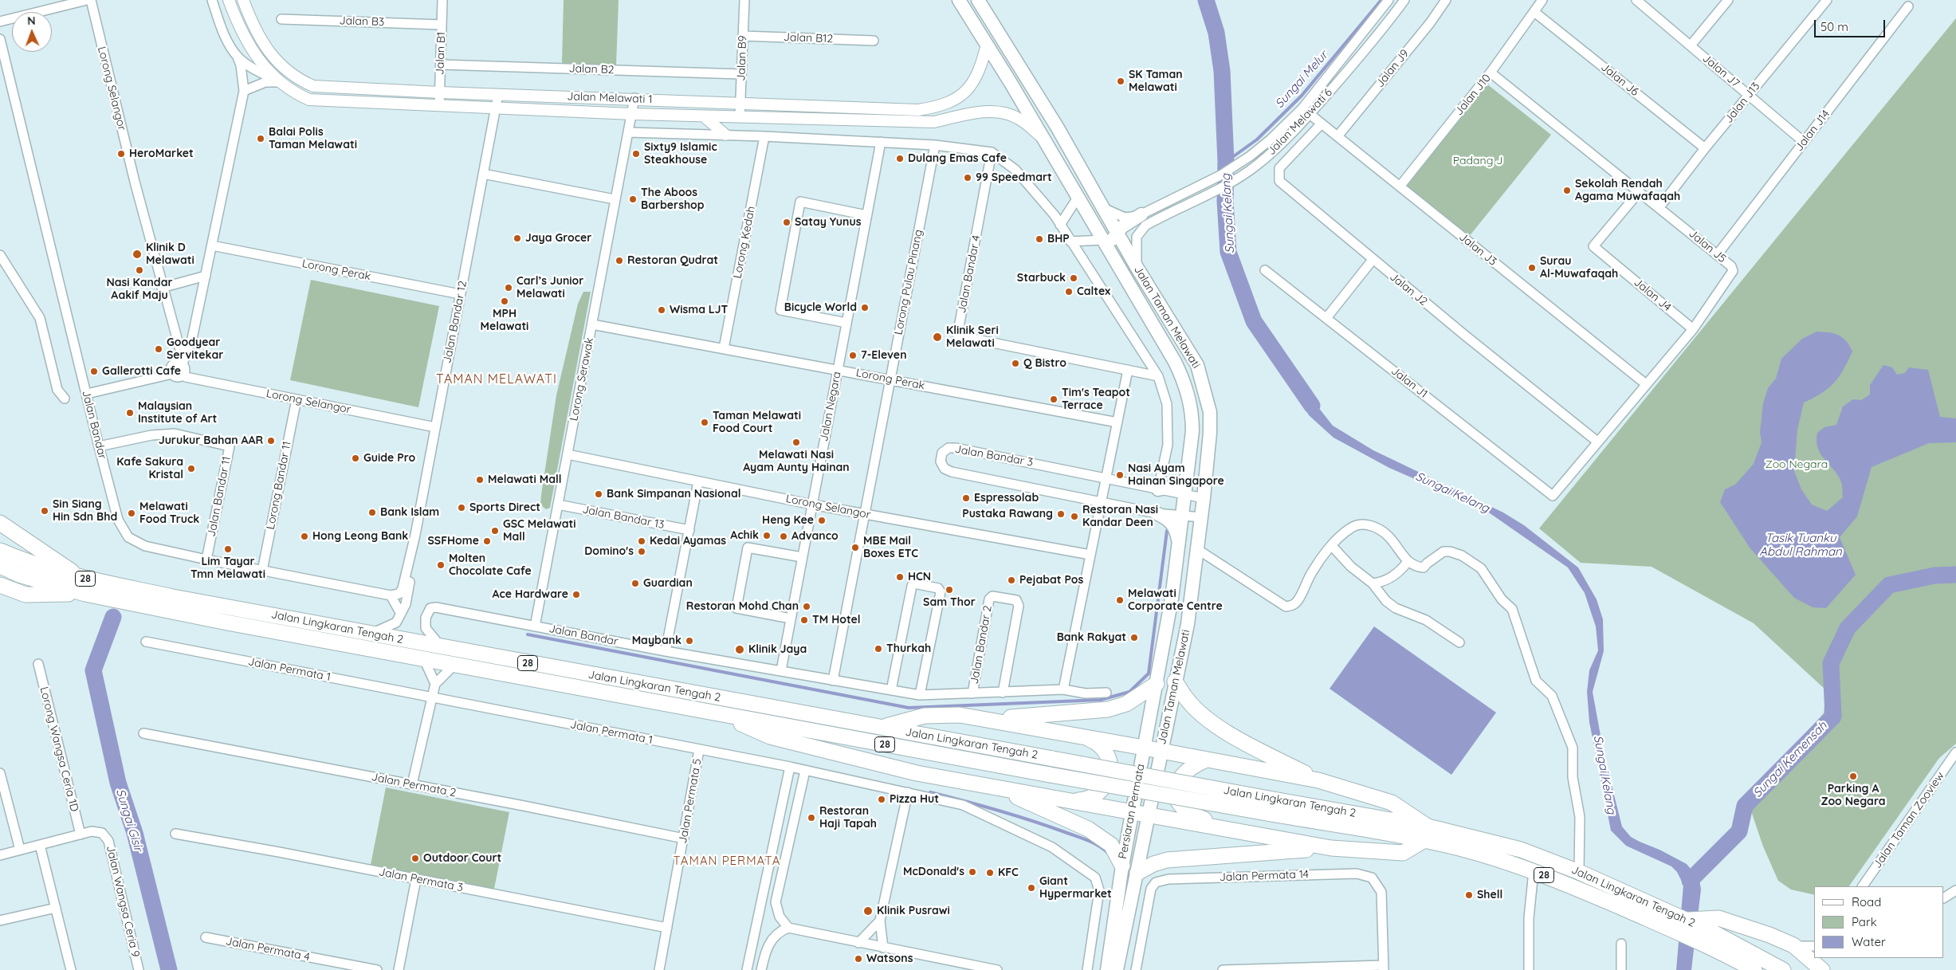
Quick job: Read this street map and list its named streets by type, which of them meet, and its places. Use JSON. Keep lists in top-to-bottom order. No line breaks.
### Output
{"streets":{"highway":["28","Jalan Lingkaran Tengah 2"],"main road":["Jalan Taman Melawati","Persiaran Permata"],"street":["Jalan B3","Jalan B12","Jalan B1","Jalan B9","Jalan J9","Jalan B2","Jalan J7","Jalan J6","Lorong Selangor","Jalan J10","Jalan Melawati 1","Jalan J13","Jalan Melawati 6","Jalan J14","Lorong Kedah","Jalan J5","Jalan J3","Lorong Perak","Jalan Bandar 4","Lorong Pulau Pinang","Jalan J2","Jalan J4","Jalan Bandar 12","Lorong Serawak","Jalan J1","Jalan Negara","Jalan Bandar","Jalan Bandar 3","Lorong Bandar 11","Jalan Bandar 11","Jalan Bandar 13","Jalan Bandar 2","Jalan Permata 1","Lorong Wangsa Ceria 1D","Jalan Permata 2","Jalan Permata 5","Jalan Taman Zooview","Jalan Permata 14","Jalan Permata 3","Jalan Wangsa Ceria 9","Jalan Permata 4"]},"crossings":[["Jalan B3","Jalan B1"],["Jalan B12","Jalan B9"],["Jalan B1","Jalan B2"],["Jalan B1","Jalan Melawati 1"],["Jalan B9","Jalan B2"],["Jalan B9","Jalan Melawati 1"],["Jalan J9","Jalan J3"],["Jalan J7","Jalan J13"],["Jalan J7","Jalan J14"],["Jalan J6","Jalan J10"],["Jalan J6","Jalan J13"],["Lorong Selangor","Lorong Perak"],["Lorong Selangor","Lorong Pulau Pinang"],["Lorong Selangor","Jalan Bandar 12"],["Lorong Selangor","Lorong Serawak"],["Lorong Selangor","Jalan Negara"],["Lorong Selangor","Jalan Bandar"],["Lorong Selangor","Lorong Bandar 11"],["Jalan J10","Jalan J5"],["Jalan J10","Jalan J3"],["Jalan Melawati 1","Jalan Taman Melawati"],["Jalan Melawati 1","Jalan Bandar 12"],["Jalan Melawati 1","Lorong Serawak"],["Jalan J13","Jalan J5"],["Jalan Melawati 6","Jalan J3"],["Jalan Melawati 6","Jalan Taman Melawati"],["Jalan J14","Jalan J5"],["Lorong Kedah","Lorong Perak"],["Jalan J5","Jalan J3"],["Jalan J5","Jalan J2"],["Jalan J5","Jalan J4"],["Jalan J5","Jalan J1"],["Jalan J3","Jalan J2"],["Lorong Perak","Lorong Pulau Pinang"],["Lorong Perak","Jalan Bandar 12"],["Lorong Perak","Lorong Serawak"],["Lorong Perak","Jalan Negara"],["Lorong Pulau Pinang","Jalan Bandar"],["Jalan Taman Melawati","Jalan Bandar 3"],["Jalan Taman Melawati","Persiaran Permata"],["Lorong Serawak","Jalan Bandar"],["Lorong Serawak","Jalan Bandar 13"],["Jalan Negara","Jalan Bandar"],["Jalan Bandar","Lorong Bandar 11"],["Jalan Bandar","Jalan Bandar 11"],["Jalan Bandar","Jalan Lingkaran Tengah 2"],["Jalan Bandar","Jalan Bandar 2"],["Jalan Permata 1","Jalan Permata 5"],["Lorong Wangsa Ceria 1D","Jalan Wangsa Ceria 9"],["Jalan Permata 2","Jalan Permata 5"],["Jalan Permata 5","Jalan Permata 3"]],"districts":["TAMAN MELAWATI","TAMAN PERMATA"],"water":["Sungai Melur","Sungai Kelang","Tasik Tuanku Abdul Rahman","Sungai Kemensah","Sungai Gisir"],"parks":["Padang J","Zoo Negara"],"places":["SK Taman Melawati","Balai Polis Taman Melawati","HeroMarket","Sixty9 Islamic Steakhouse","Dulang Emas Cafe","99 Speedmart","Sekolah Rendah Agama Muwafaqah","The Aboos Barbershop","Satay Yunus","Jaya Grocer","BHP","Klinik D Melawati","Restoran Qudrat","Surau Al-Muwafaqah","Nasi Kandar Aakif Maju","Starbuck","Carl’s Junior Melawati","Caltex","MPH Melawati","Bicycle World","Wisma LJT","Klinik Seri Melawati","Goodyear Servitekar","7-Eleven","Q Bistro","Gallerotti Cafe","Tim's Teapot Terrace","Malaysian Institute of Art","Taman Melawati Food Court","Jurukur Bahan AAR","Melawati Nasi Ayam Aunty Hainan","Guide Pro","Kafe Sakura Kristal","Nasi Ayam Hainan Singapore","Melawati Mall","Bank Simpanan Nasional","Espressolab","Sports Direct","Sin Siang Hin Sdn Bhd","Bank Islam","Melawati Food Truck","Pustaka Rawang","Restoran Nasi Kandar Deen","Heng Kee","GSC Melawati Mall","Achik","Hong Leong Bank","Advanco","SSFHome","Kedai Ayamas","MBE Mail Boxes ETC","Lim Tayar Tmn Melawati","Domino's","Molten Chocolate Cafe","HCN","Pejabat Pos","Guardian","Sam Thor","Ace Hardware","Melawati Corporate Centre","Restoran Mohd Chan","TM Hotel","Bank Rakyat","Maybank","Thurkah","Klinik Jaya","Parking A Zoo Negara","Pizza Hut","Restoran Haji Tapah","Outdoor Court","McDonald's","KFC","Giant Hypermarket","Shell","Klinik Pusrawi","Watsons"],"legend":["Road","Park","Water"],"scale_bar":"50 m","north":"top"}
